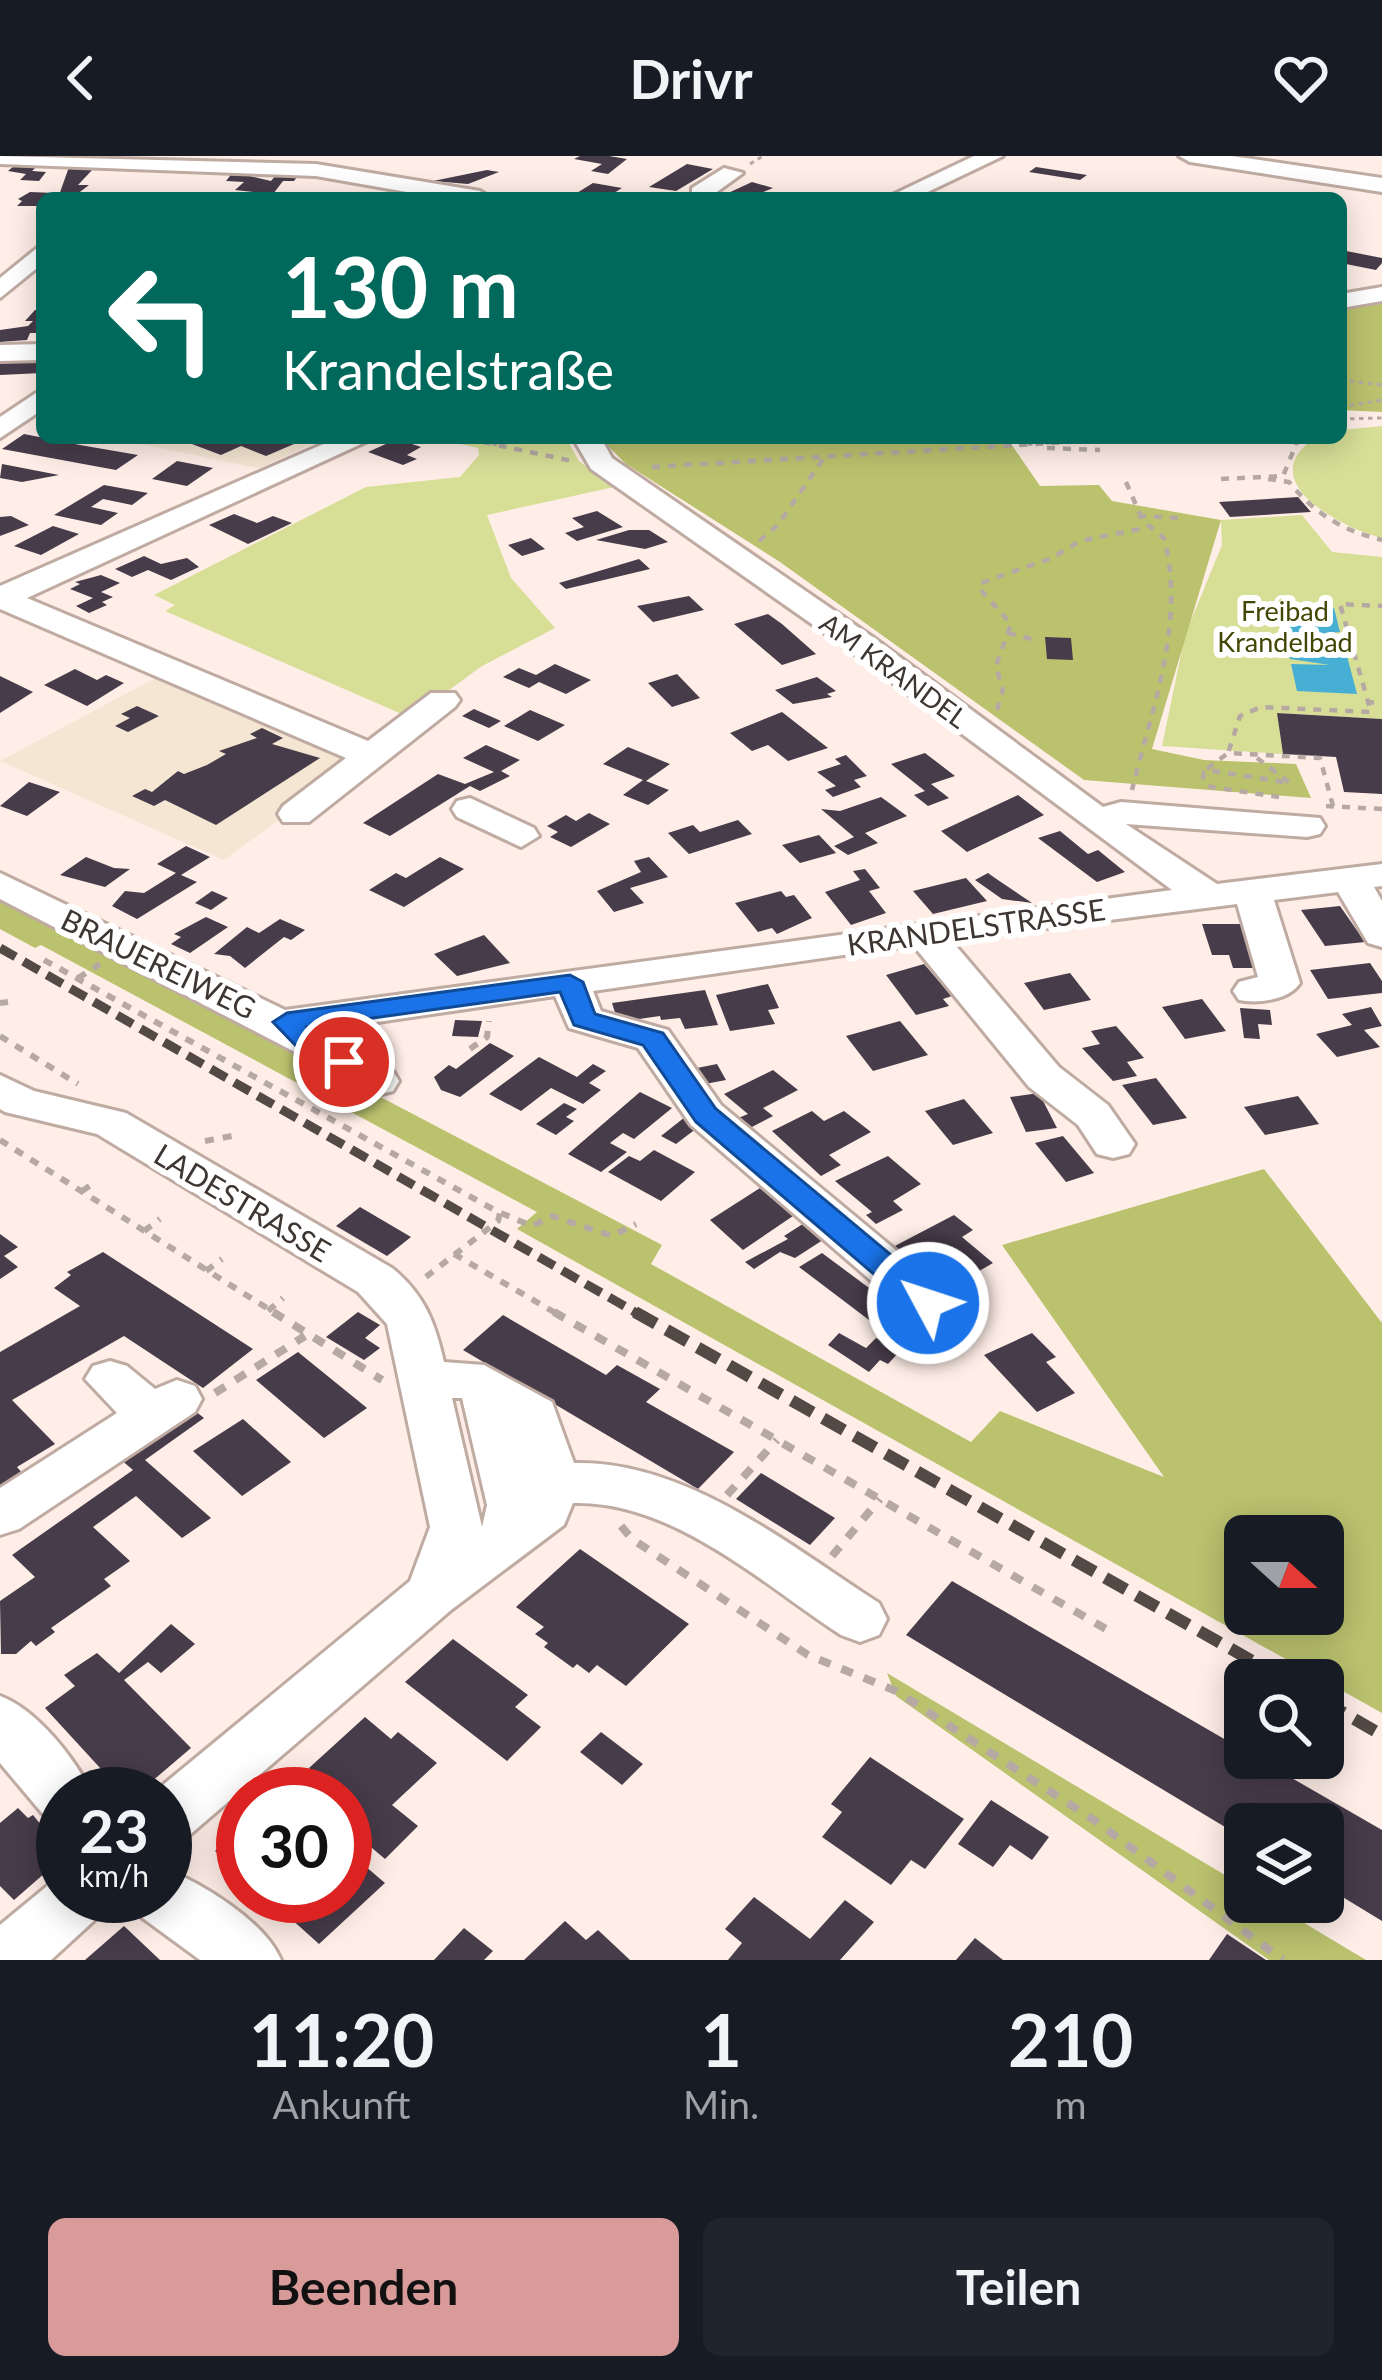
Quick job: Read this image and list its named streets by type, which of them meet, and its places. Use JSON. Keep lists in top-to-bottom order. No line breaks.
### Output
{"streets":{"street":["AM KRANDEL","KRANDELSTRASSE","BRAUEREIWEG","LADESTRASSE"]},"crossings":[["AM KRANDEL","KRANDELSTRASSE"],["KRANDELSTRASSE","BRAUEREIWEG"]],"parks":["Freibad Krandelbad"],"north":"right","page":{"header":"Drivr","turn":["130 m","Krandelstraße"],"speed":"23 km/h","limit":"30","eta":["11:20","Ankunft","1","Min.","210","m"],"buttons":["Beenden","Teilen"]}}
